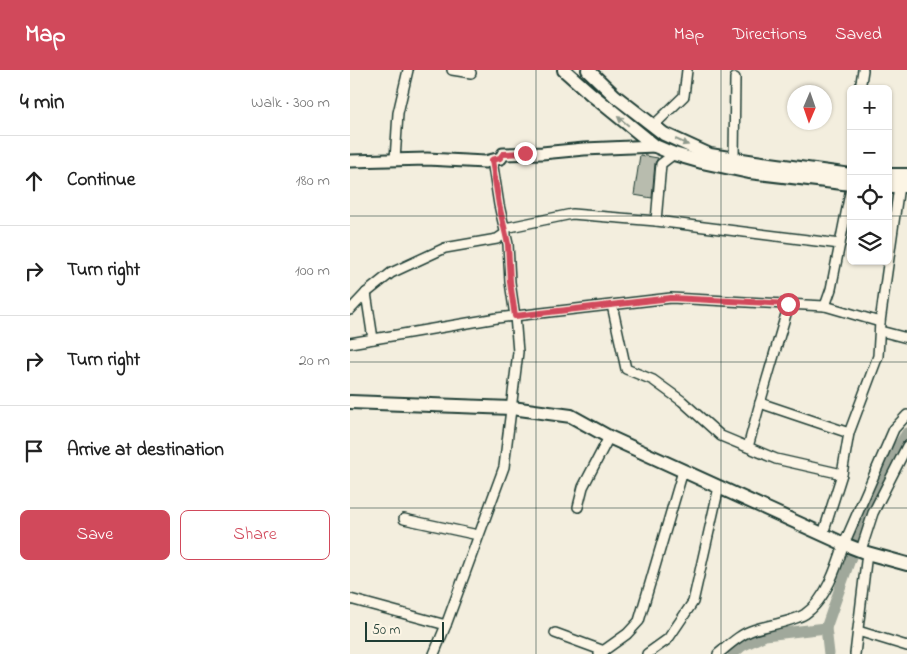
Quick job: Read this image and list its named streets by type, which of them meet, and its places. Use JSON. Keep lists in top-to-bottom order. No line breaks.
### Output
{"scale_bar":"50 m","north":"bottom","page":{"header":"Map","nav":["Map","Directions","Saved"],"heading":["4 min","Walk · 300 m"],"map_buttons":["+","−"],"list":[["Continue","180 m"],["Turn right","100 m"],["Turn right","20 m"],"Arrive at destination"],"buttons":["Save","Share"],"scale":"50 m"}}
